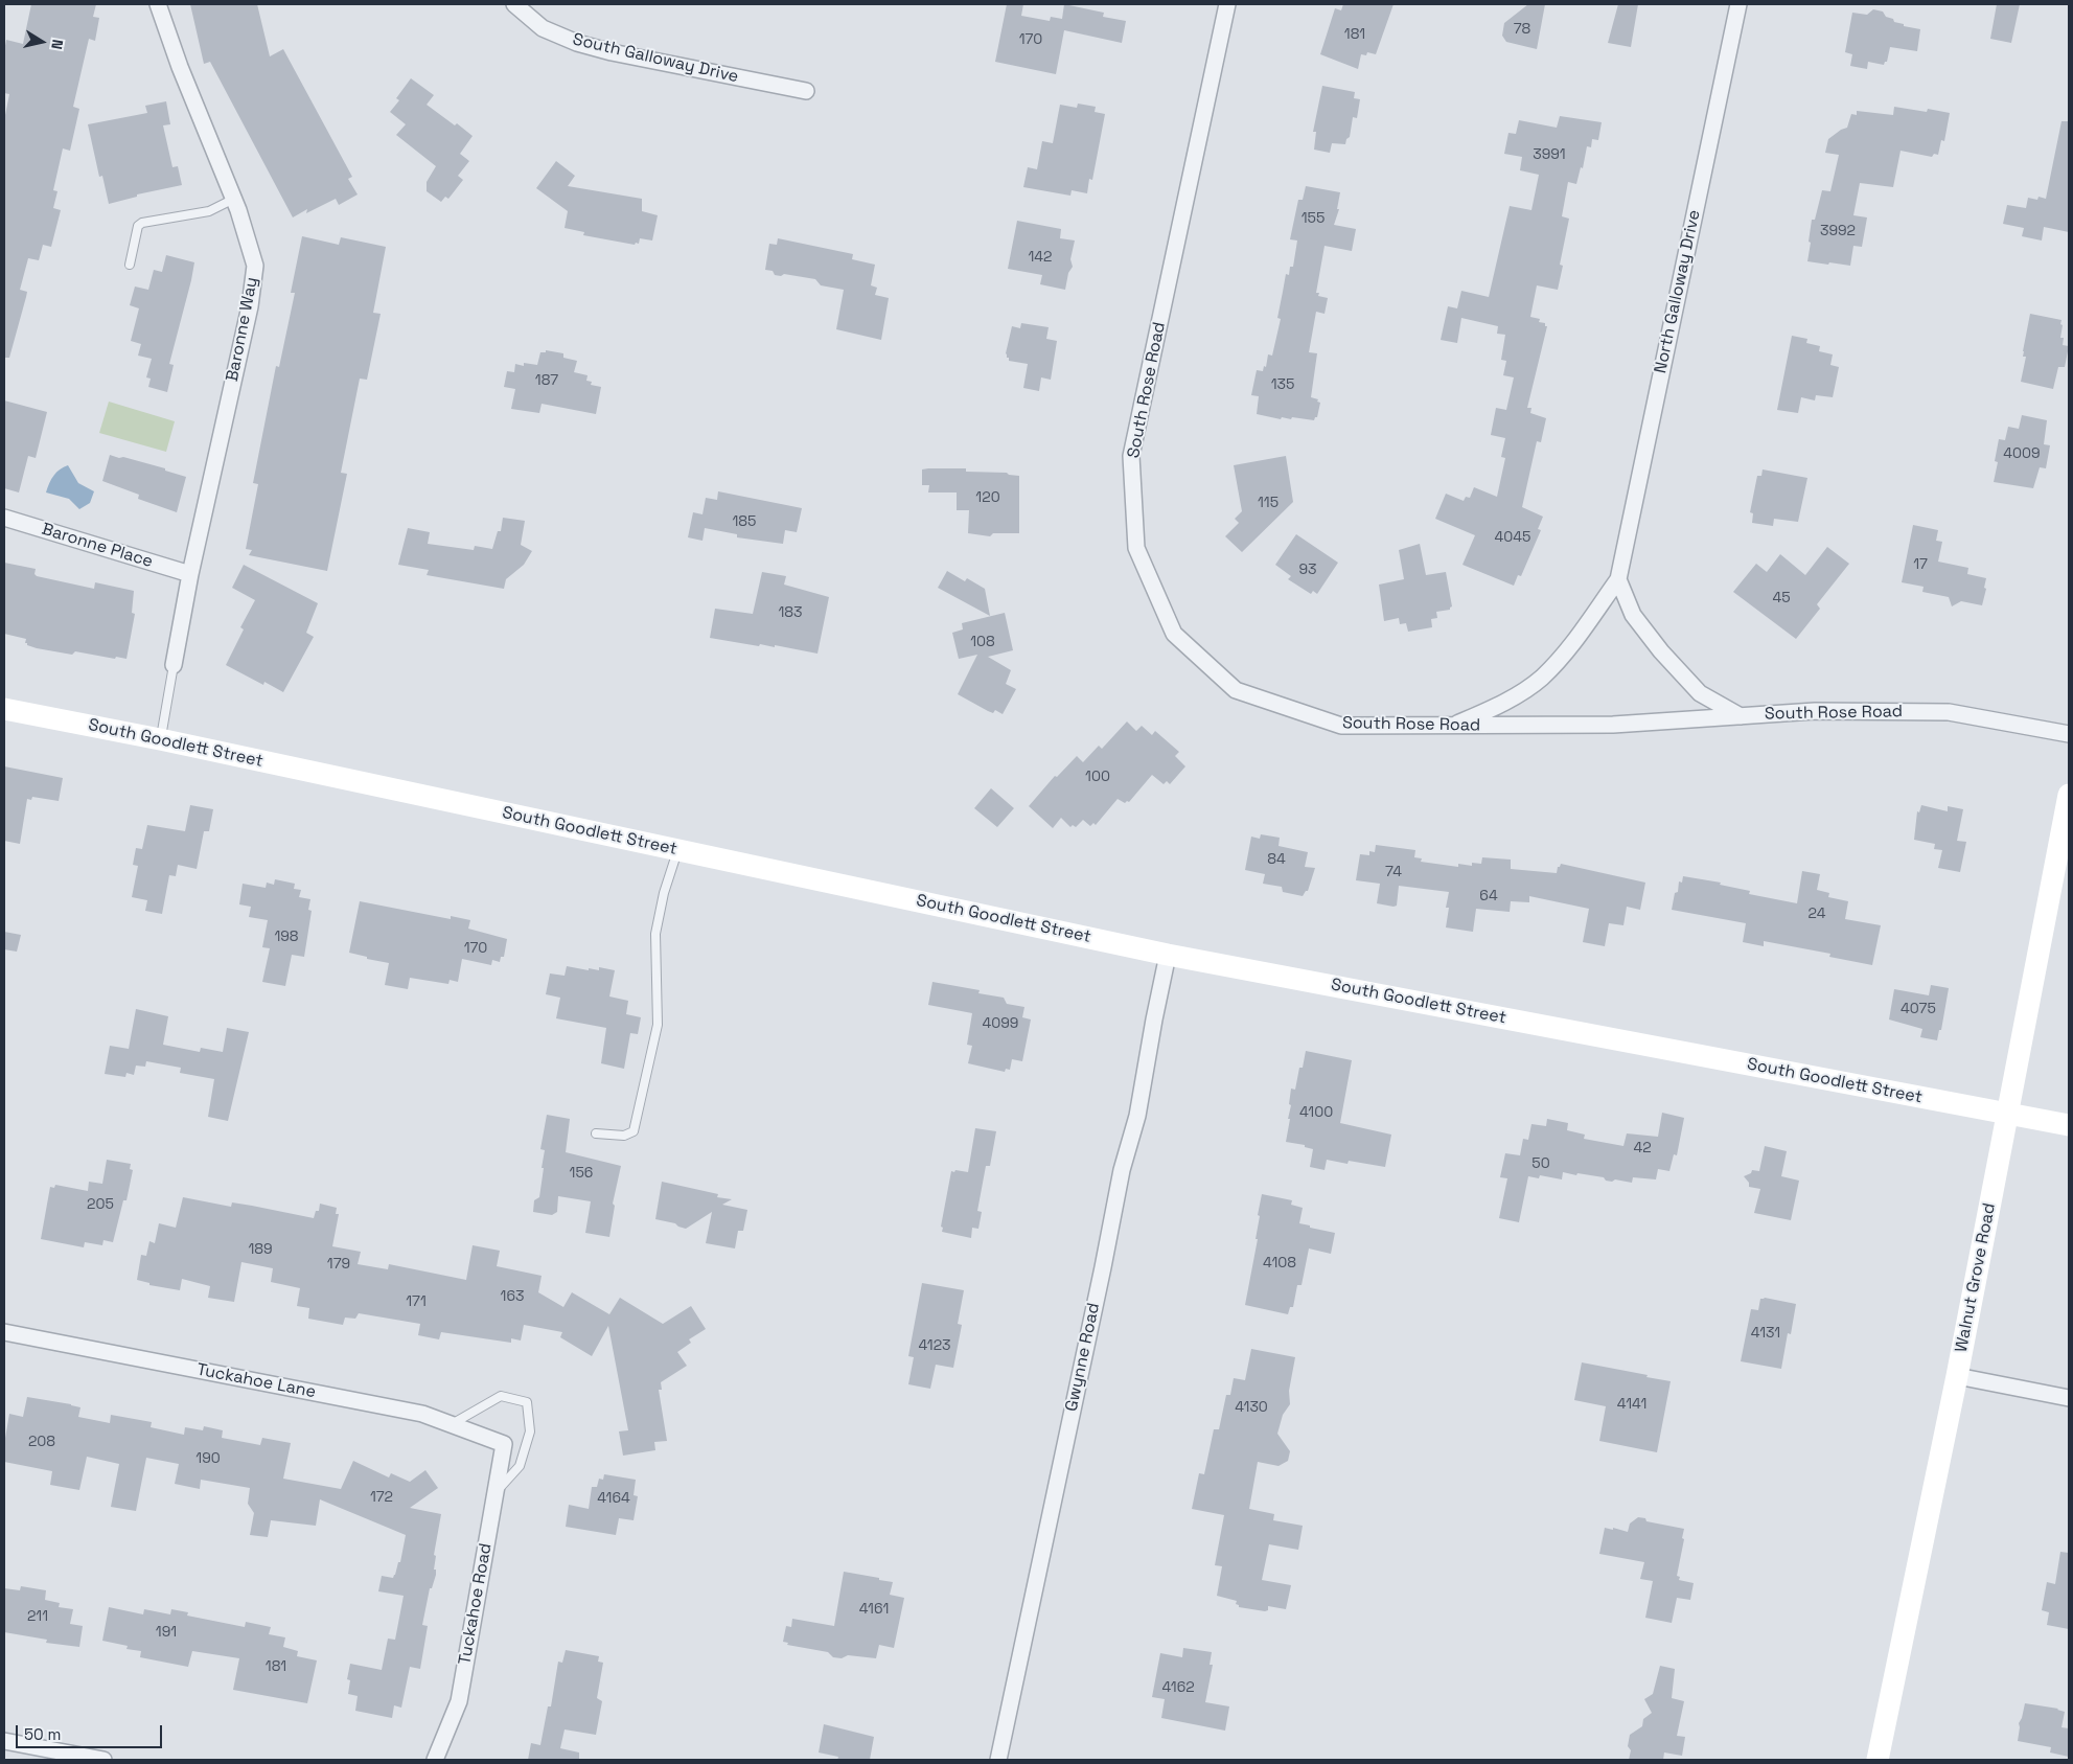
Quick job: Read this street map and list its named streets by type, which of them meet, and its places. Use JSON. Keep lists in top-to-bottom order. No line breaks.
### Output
{"streets":{"main road":["South Goodlett Street","Walnut Grove Road"],"street":["South Galloway Drive","North Galloway Drive","Baronne Way","South Rose Road","Baronne Place","Gwynne Road","Tuckahoe Lane","Tuckahoe Road"]},"crossings":[["North Galloway Drive","South Rose Road"],["Baronne Way","Baronne Place"],["South Goodlett Street","Walnut Grove Road"],["South Goodlett Street","Gwynne Road"],["Tuckahoe Lane","Tuckahoe Road"]],"house_numbers":["78","181","170","3991","155","3992","142","187","135","4009","120","115","185","4045","17","93","45","183","108","100","84","74","64","24","198","170","4075","4099","4100","42","50","156","205","189","4108","179","163","171","4131","4123","4141","4130","208","190","172","4164","4161","211","191","181","4162"],"scale_bar":"50 m","north":"right"}
